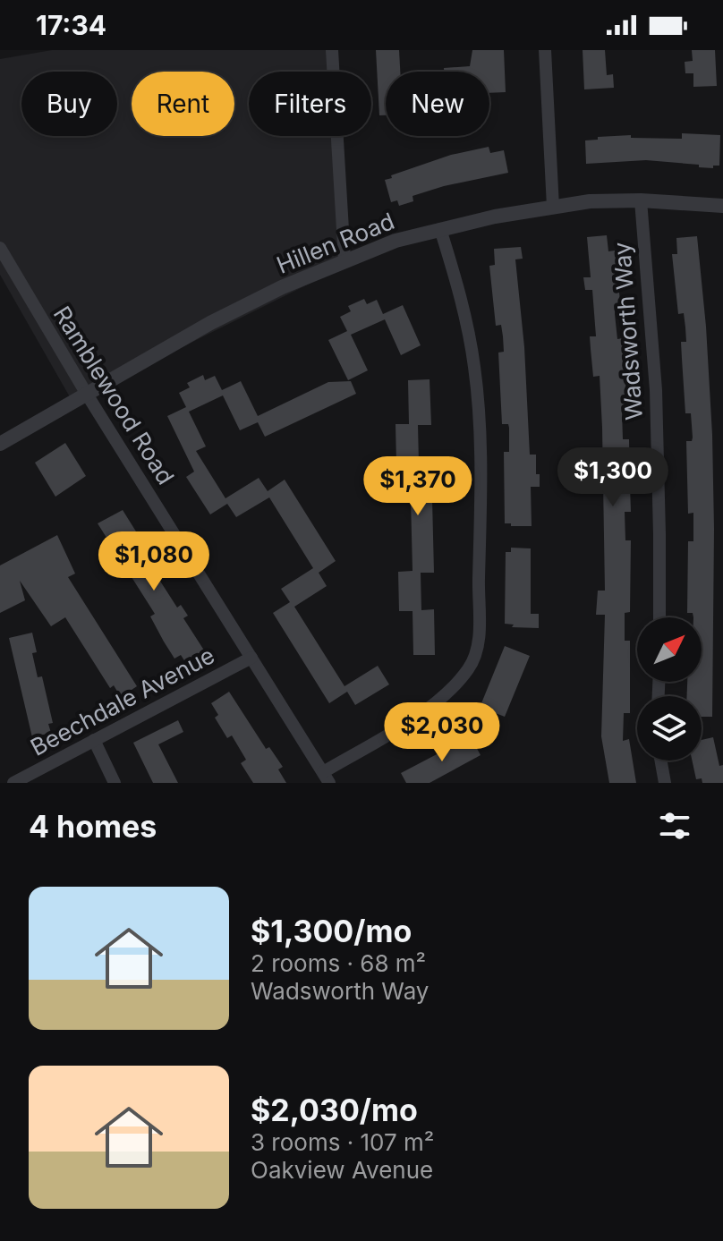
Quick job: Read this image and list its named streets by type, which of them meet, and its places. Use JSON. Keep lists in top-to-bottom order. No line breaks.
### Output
{"streets":{"street":["Hillen Road","Wadsworth Way","Ramblewood Road","Beechdale Avenue"]},"crossings":[["Hillen Road","Wadsworth Way"],["Hillen Road","Ramblewood Road"],["Ramblewood Road","Beechdale Avenue"]],"north":"top right","page":{"status":"17:34","chip":["Buy","Rent","Filters","New"],"price":["$1,300","$1,370","$1,080","$2,030"],"heading":"4 homes","list":[{"name":"$1,300/mo","note":"2 rooms · 68 m² · Wadsworth Way"},{"name":"$2,030/mo","note":"3 rooms · 107 m² · Oakview Avenue"}]}}
